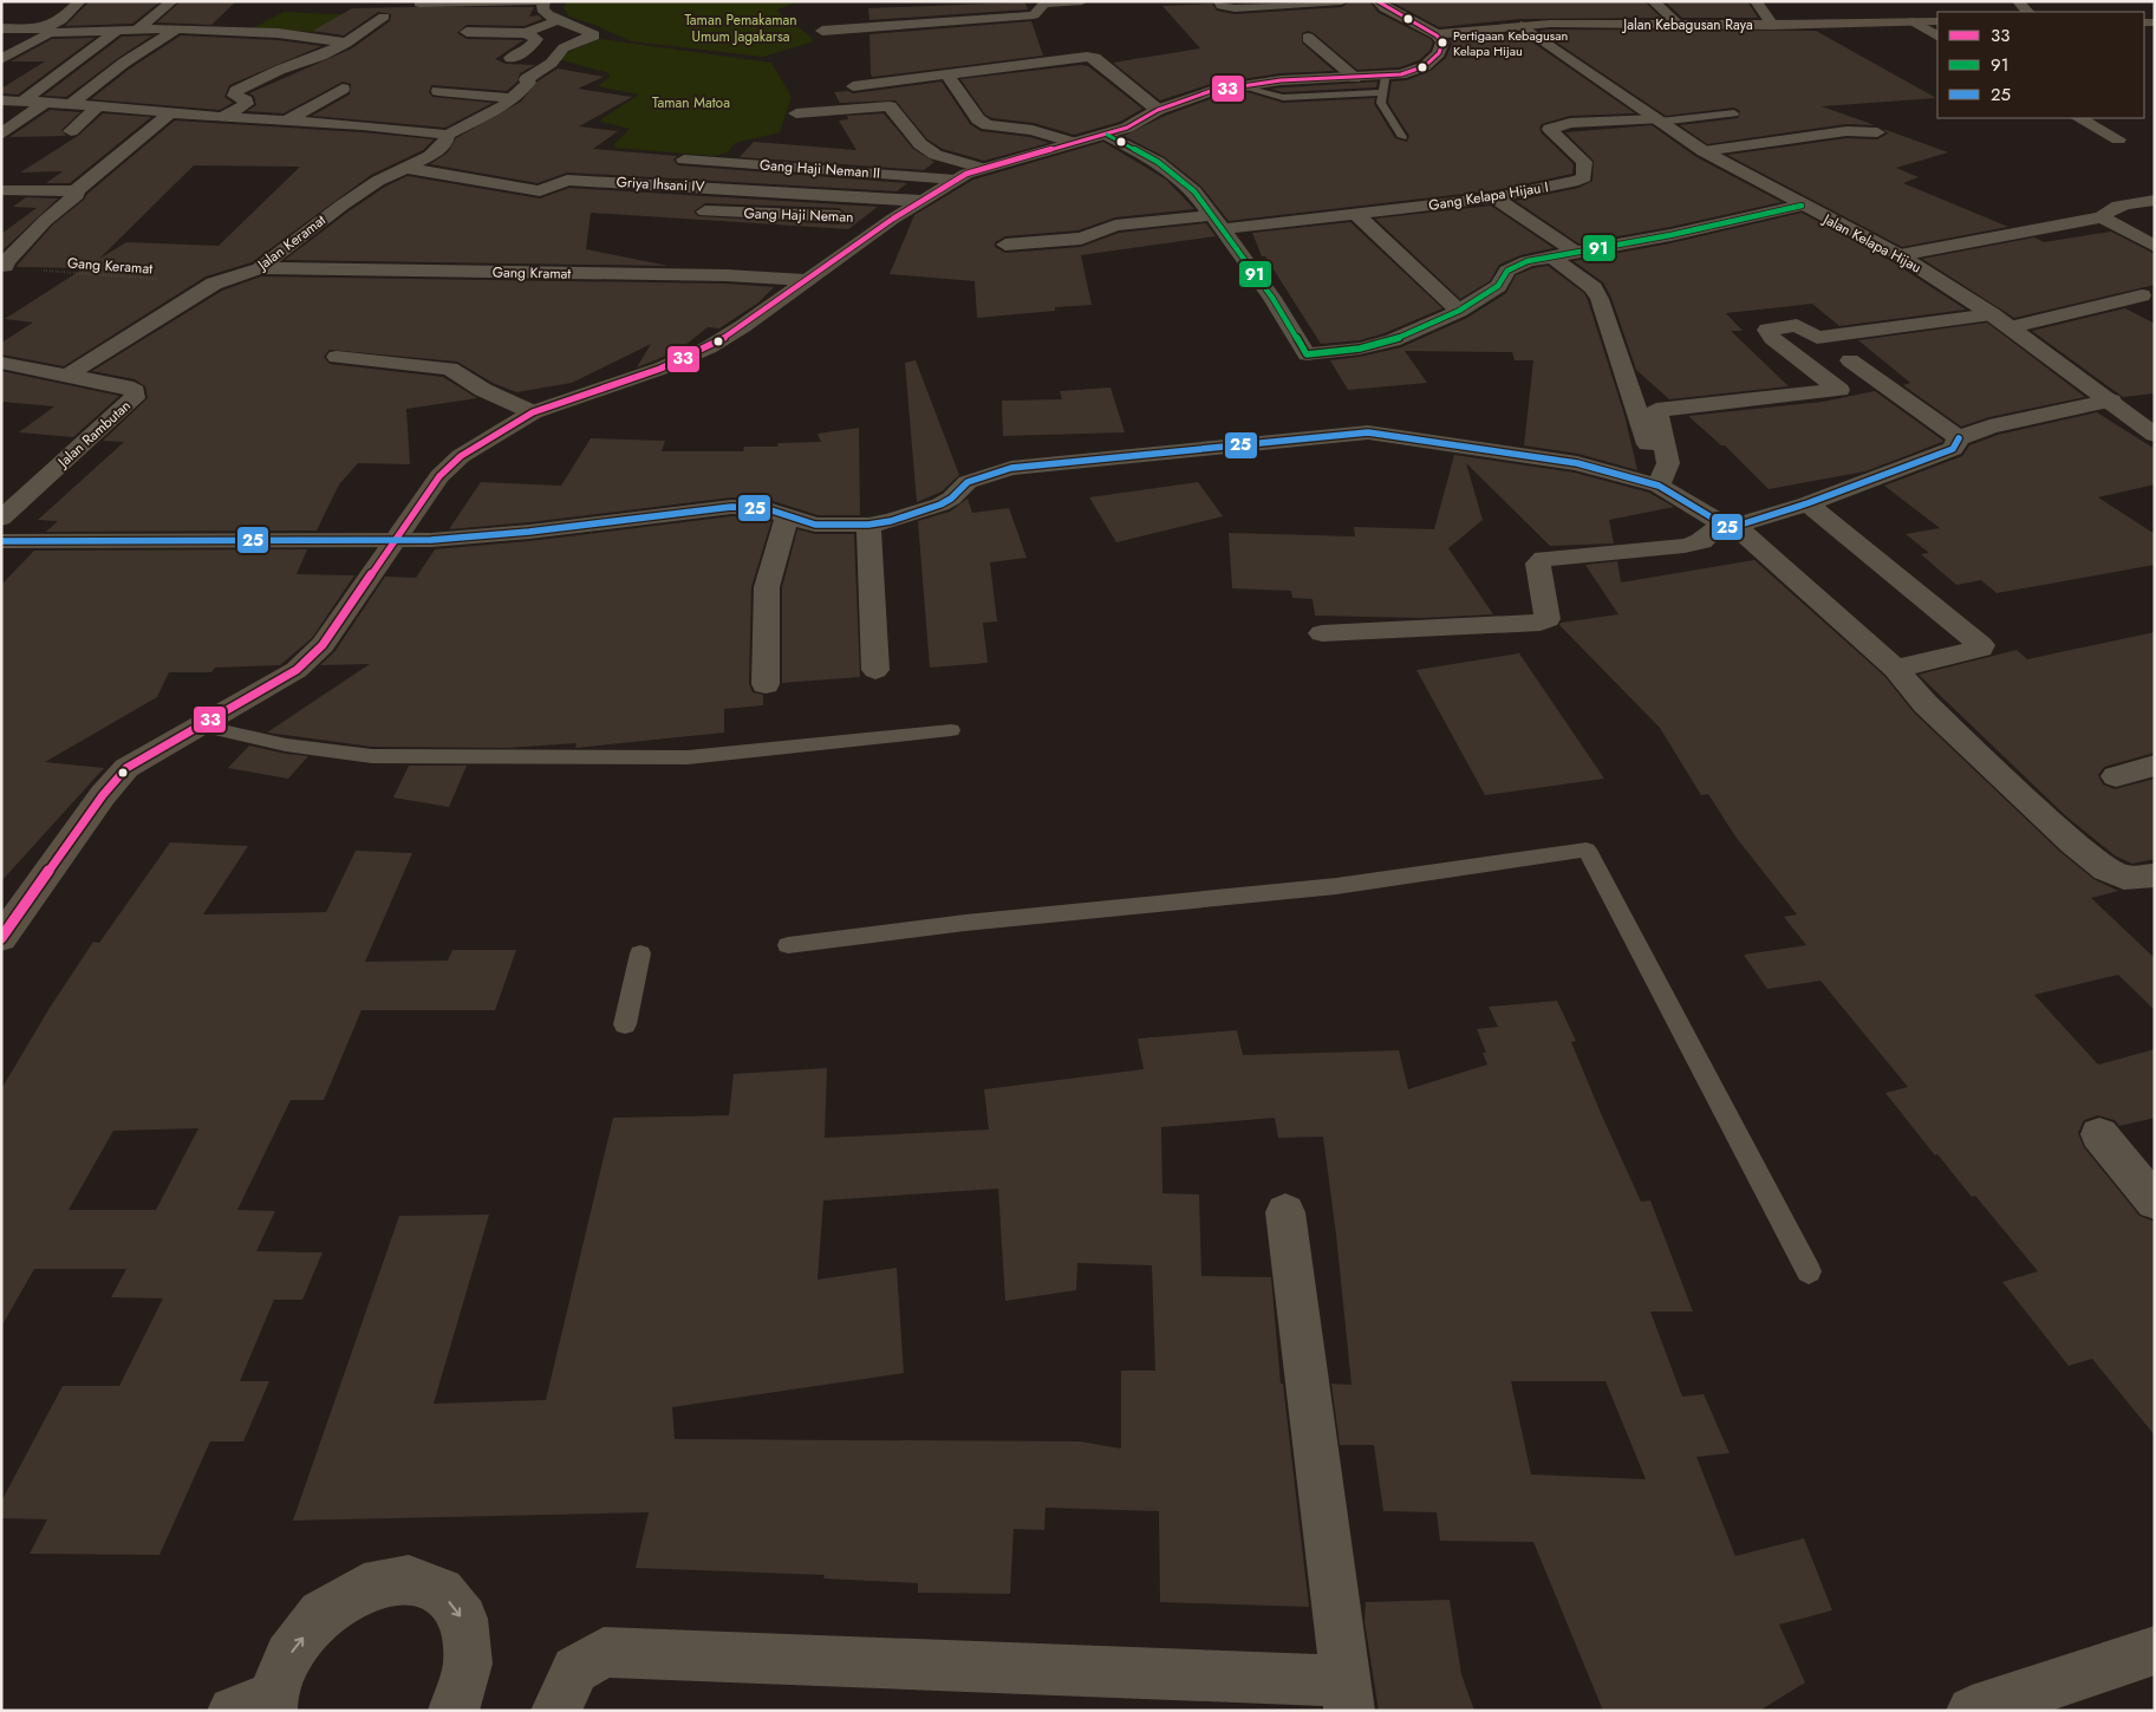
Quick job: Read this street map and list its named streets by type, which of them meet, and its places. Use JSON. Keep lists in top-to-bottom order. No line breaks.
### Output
{"streets":{"main road":["Jalan Kebagusan Raya"],"street":["Gang Haji Neman II","Griya Ihsani IV","Gang Kelapa Hijau I","Gang Haji Neman","Jalan Keramat","Jalan Kelapa Hijau","Gang Kramat","Jalan Rambutan"],"path":["Gang Keramat"]},"crossings":[["Jalan Kebagusan Raya","Jalan Kelapa Hijau"],["Griya Ihsani IV","Jalan Keramat"],["Gang Kelapa Hijau I","Jalan Kelapa Hijau"],["Jalan Keramat","Gang Keramat"],["Jalan Keramat","Gang Kramat"],["Jalan Keramat","Jalan Rambutan"]],"parks":["Taman Pemakaman Umum Jagakarsa","Taman Matoa"],"places":["Pertigaan Kebagusan Kelapa Hijau"],"lines":["transit line 33","transit line 91","transit line 25"],"legend":["33","91","25"]}
